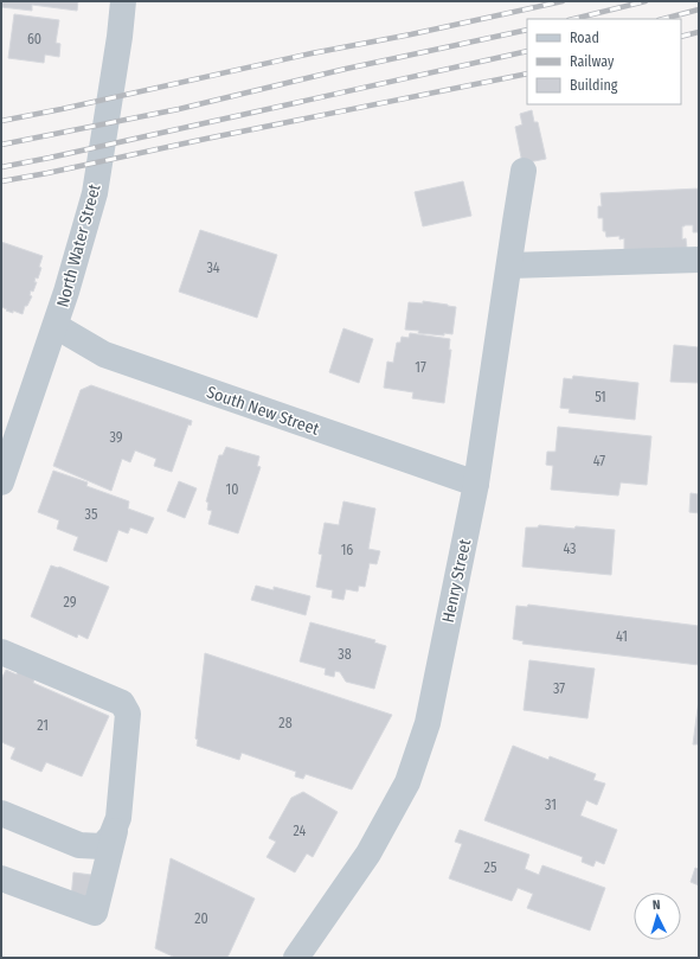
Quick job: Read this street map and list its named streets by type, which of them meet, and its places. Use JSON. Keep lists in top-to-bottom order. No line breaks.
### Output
{"streets":{"street":["North Water Street","South New Street","Henry Street"]},"crossings":[["North Water Street","South New Street"],["South New Street","Henry Street"]],"house_numbers":["60","34","17","51","39","47","10","35","43","16","29","41","38","37","28","21","31","24","25","20"],"legend":["Road","Railway","Building"],"north":"top"}
